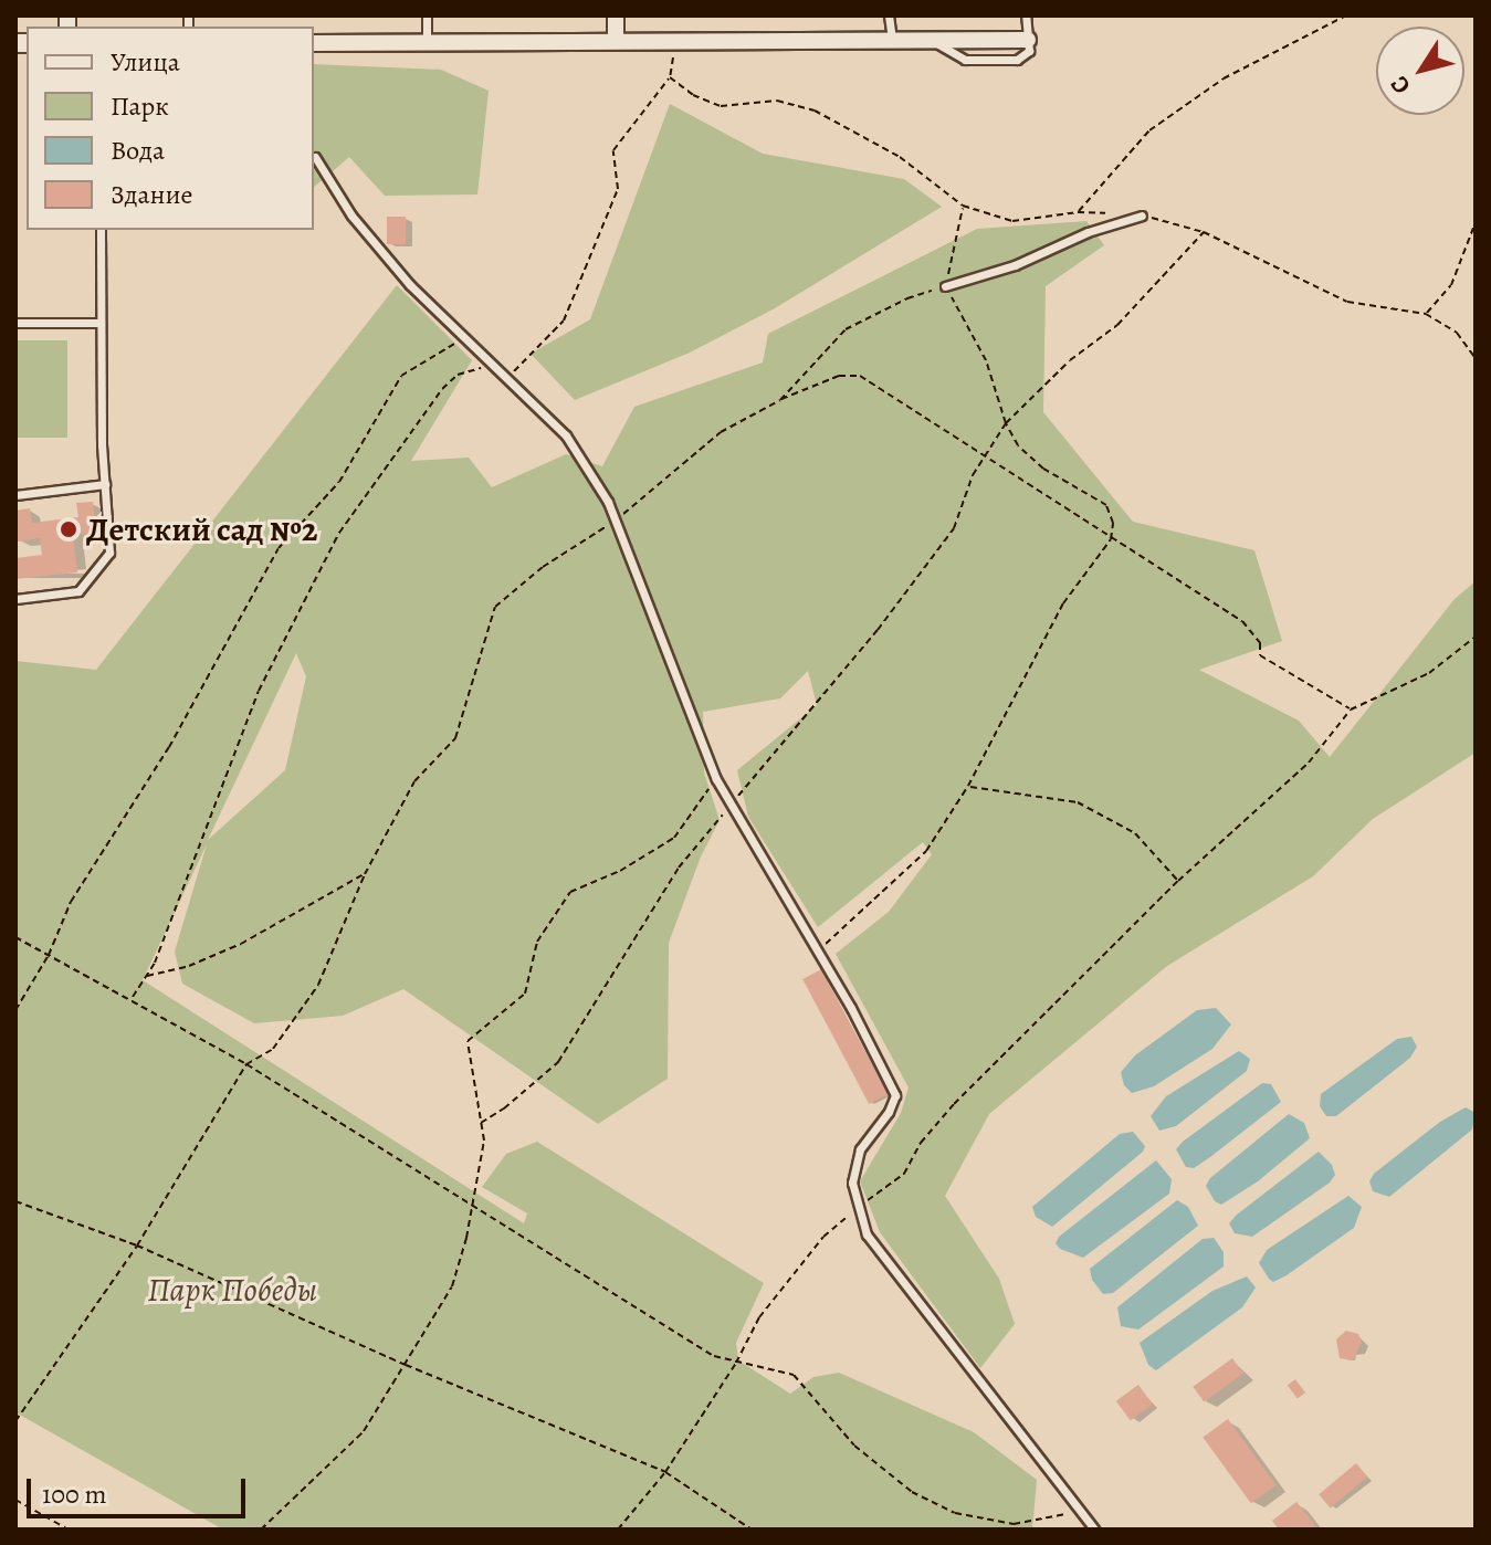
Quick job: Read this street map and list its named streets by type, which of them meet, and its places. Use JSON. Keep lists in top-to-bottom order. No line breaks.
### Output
{"parks":["Парк Победы"],"places":["Детский сад №2"],"legend":["Улица","Парк","Вода","Здание"],"scale_bar":"100 m","north":"bottom left"}
